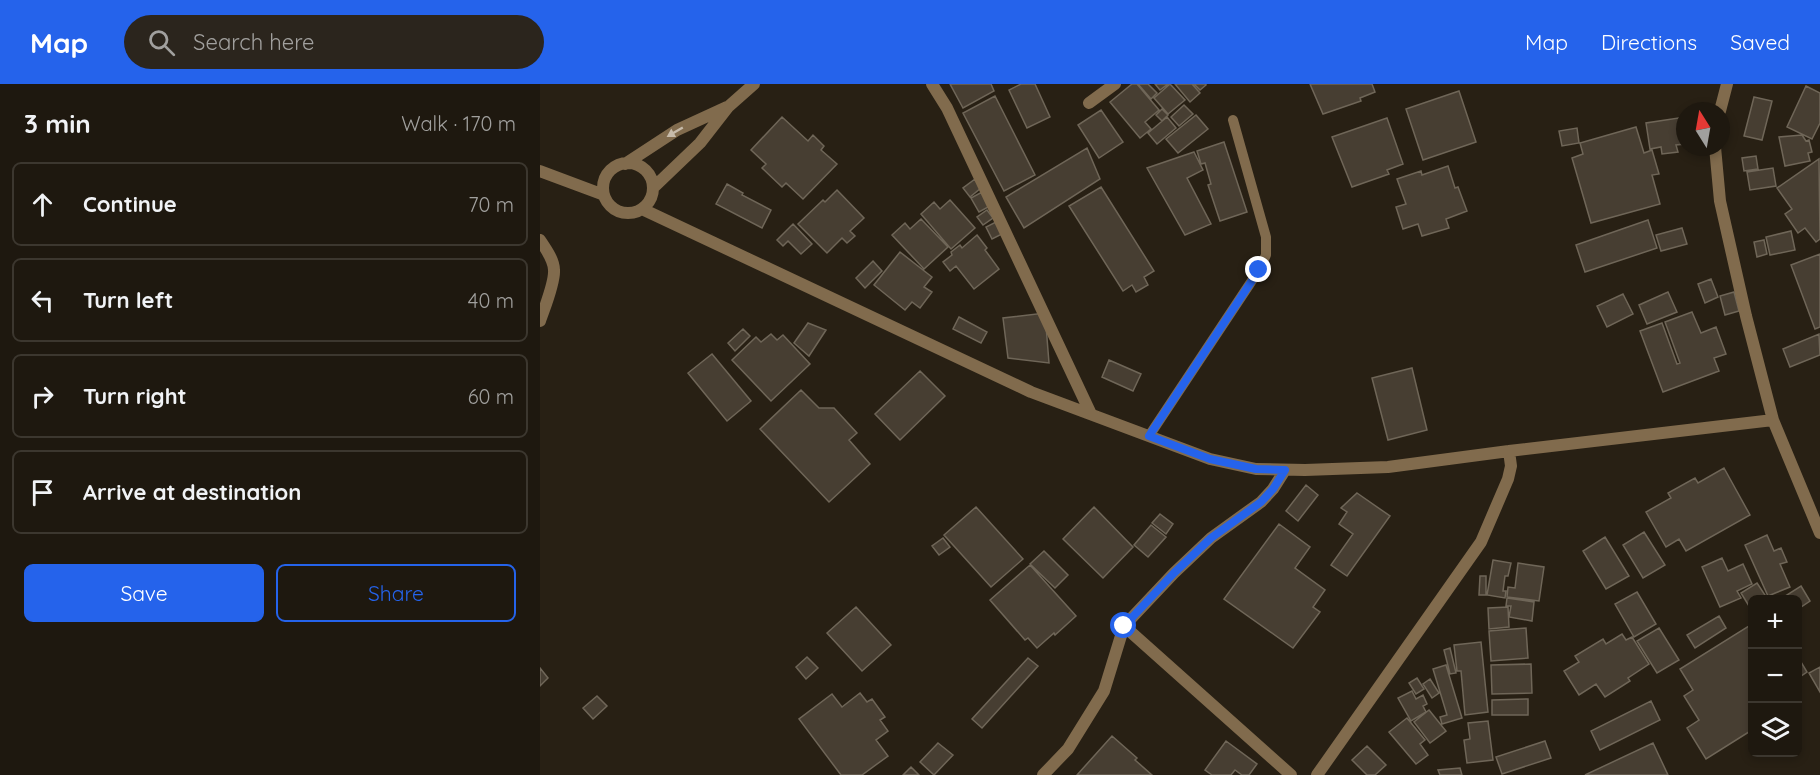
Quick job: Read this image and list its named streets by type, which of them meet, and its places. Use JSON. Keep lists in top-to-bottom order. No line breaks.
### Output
{"north":"top","page":{"header":"Map","search":"Search here","nav":["Map","Directions","Saved"],"heading":["3 min","Walk · 170 m"],"list":[["Continue","70 m"],["Turn left","40 m"],["Turn right","60 m"],"Arrive at destination"],"buttons":["Save","Share"],"map_buttons":["+","−"]}}
